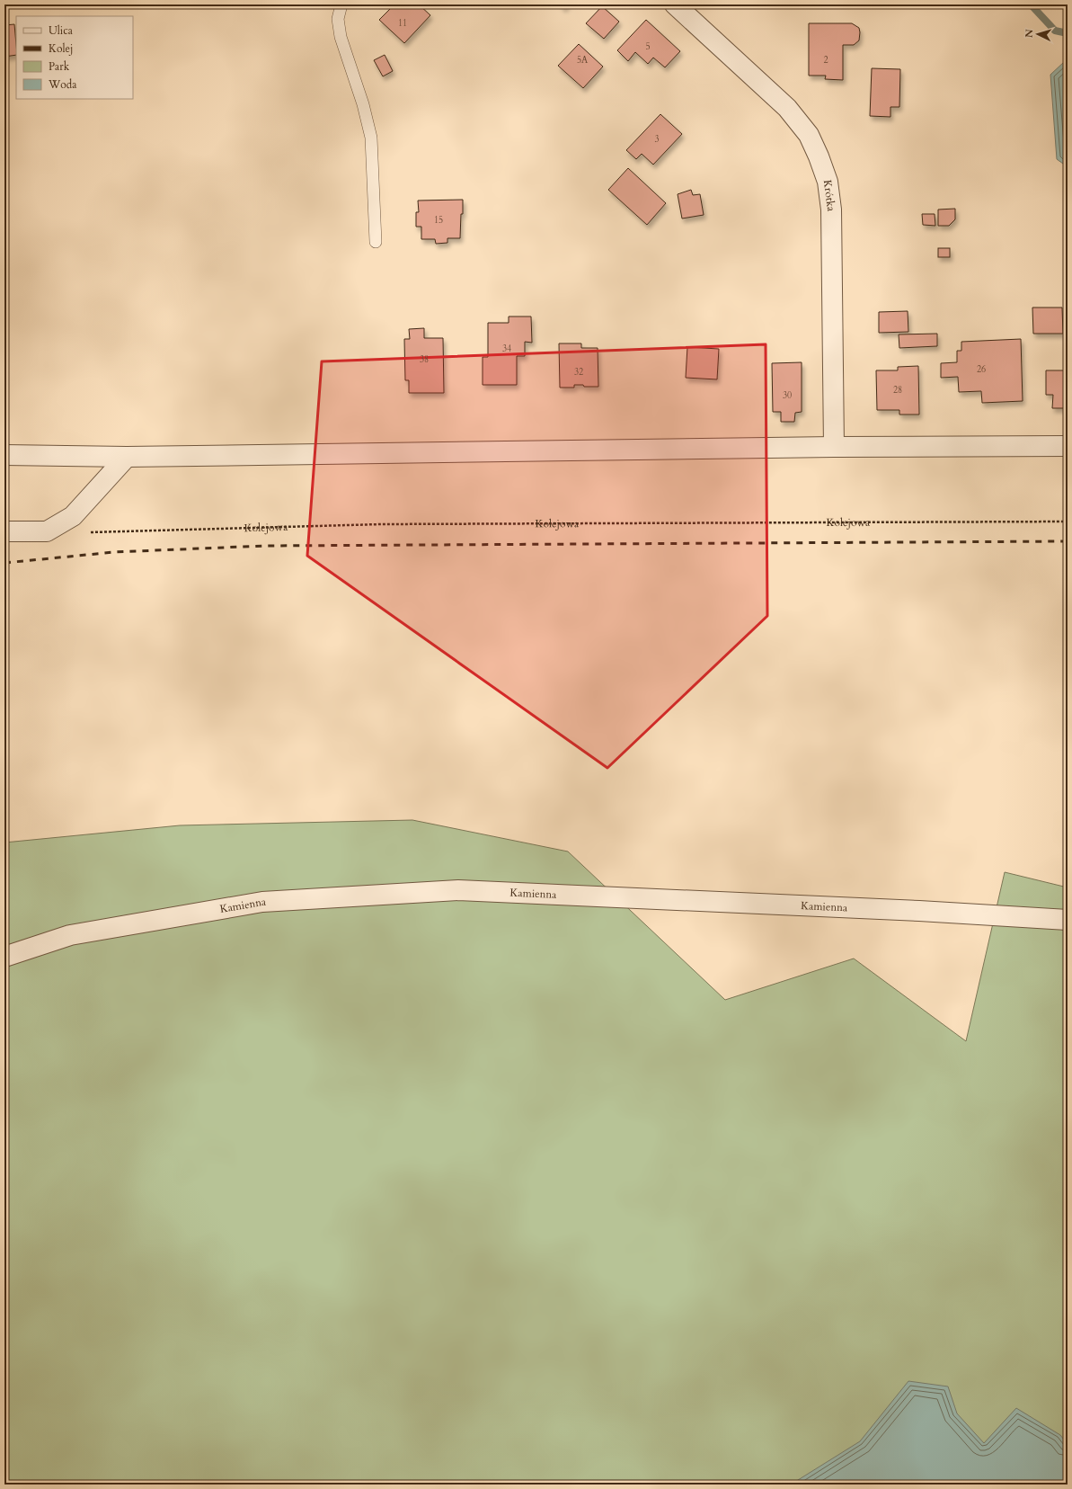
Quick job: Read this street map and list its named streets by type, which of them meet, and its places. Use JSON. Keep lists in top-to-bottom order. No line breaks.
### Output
{"streets":{"street":["Krótka","Kamienna"],"path":["Kolejowa"]},"house_numbers":["11","5","5A","2","3","15","34","38","26","32","28","30"],"legend":["Ulica","Kolej","Park","Woda"],"north":"left"}
